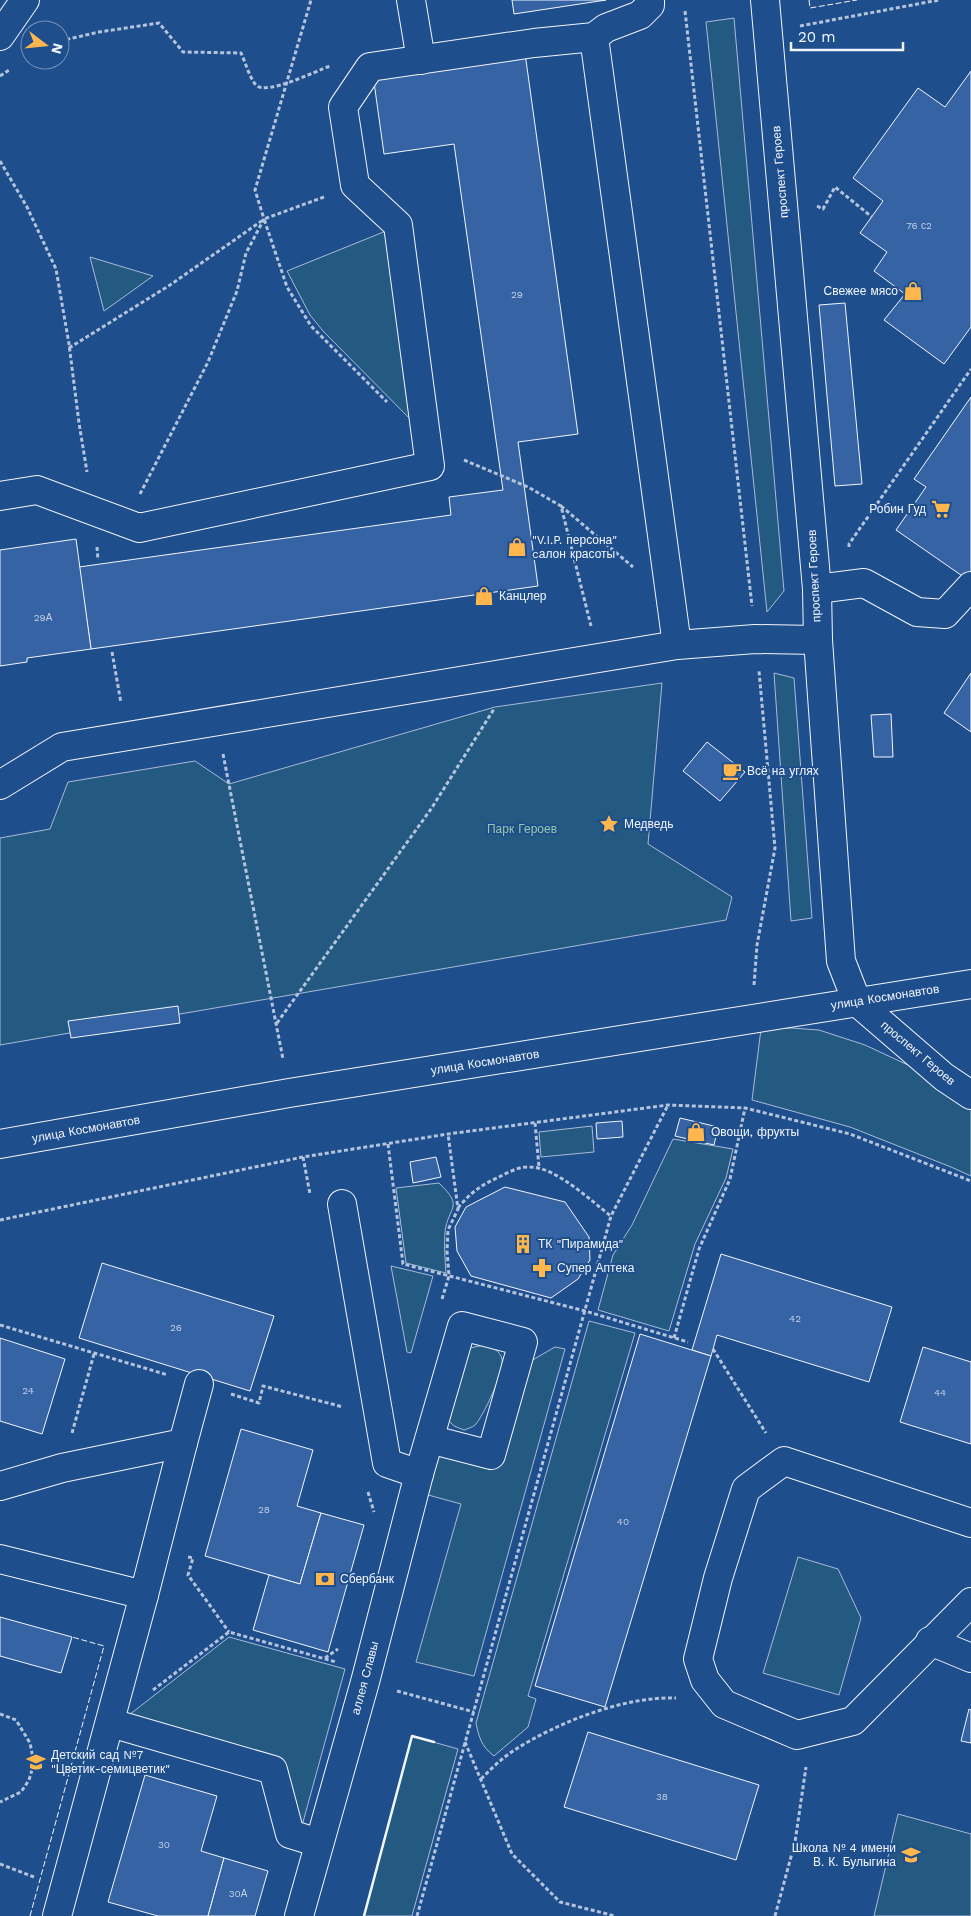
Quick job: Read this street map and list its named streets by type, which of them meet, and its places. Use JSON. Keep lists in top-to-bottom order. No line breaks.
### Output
{"streets":{"street":["проспект Героев","улица Космонавтов","аллея Славы"]},"crossings":[["проспект Героев","улица Космонавтов"]],"parks":["Парк Героев"],"places":{"shop":["Свежее мясо","\"V.I.P. персона\" cалон красоты","Канцлер","Овощи, фрукты"],"supermarket":["Робин Гуд"],"cafe":["Всё на углях"],"place":["Медведь"],"building":["ТК \"Пирамида\""],"pharmacy":["Супер Аптека"],"bank":["Сбербанк"],"school or university":["Детский сад №7 \"Цветик-семицветик\"","Школа № 4 имени В. К. Булыгина"]},"house_numbers":["76 с2","29","29А","42","26","24","44","28","40","38","30","30А"],"scale_bar":"20 m","north":"right"}
